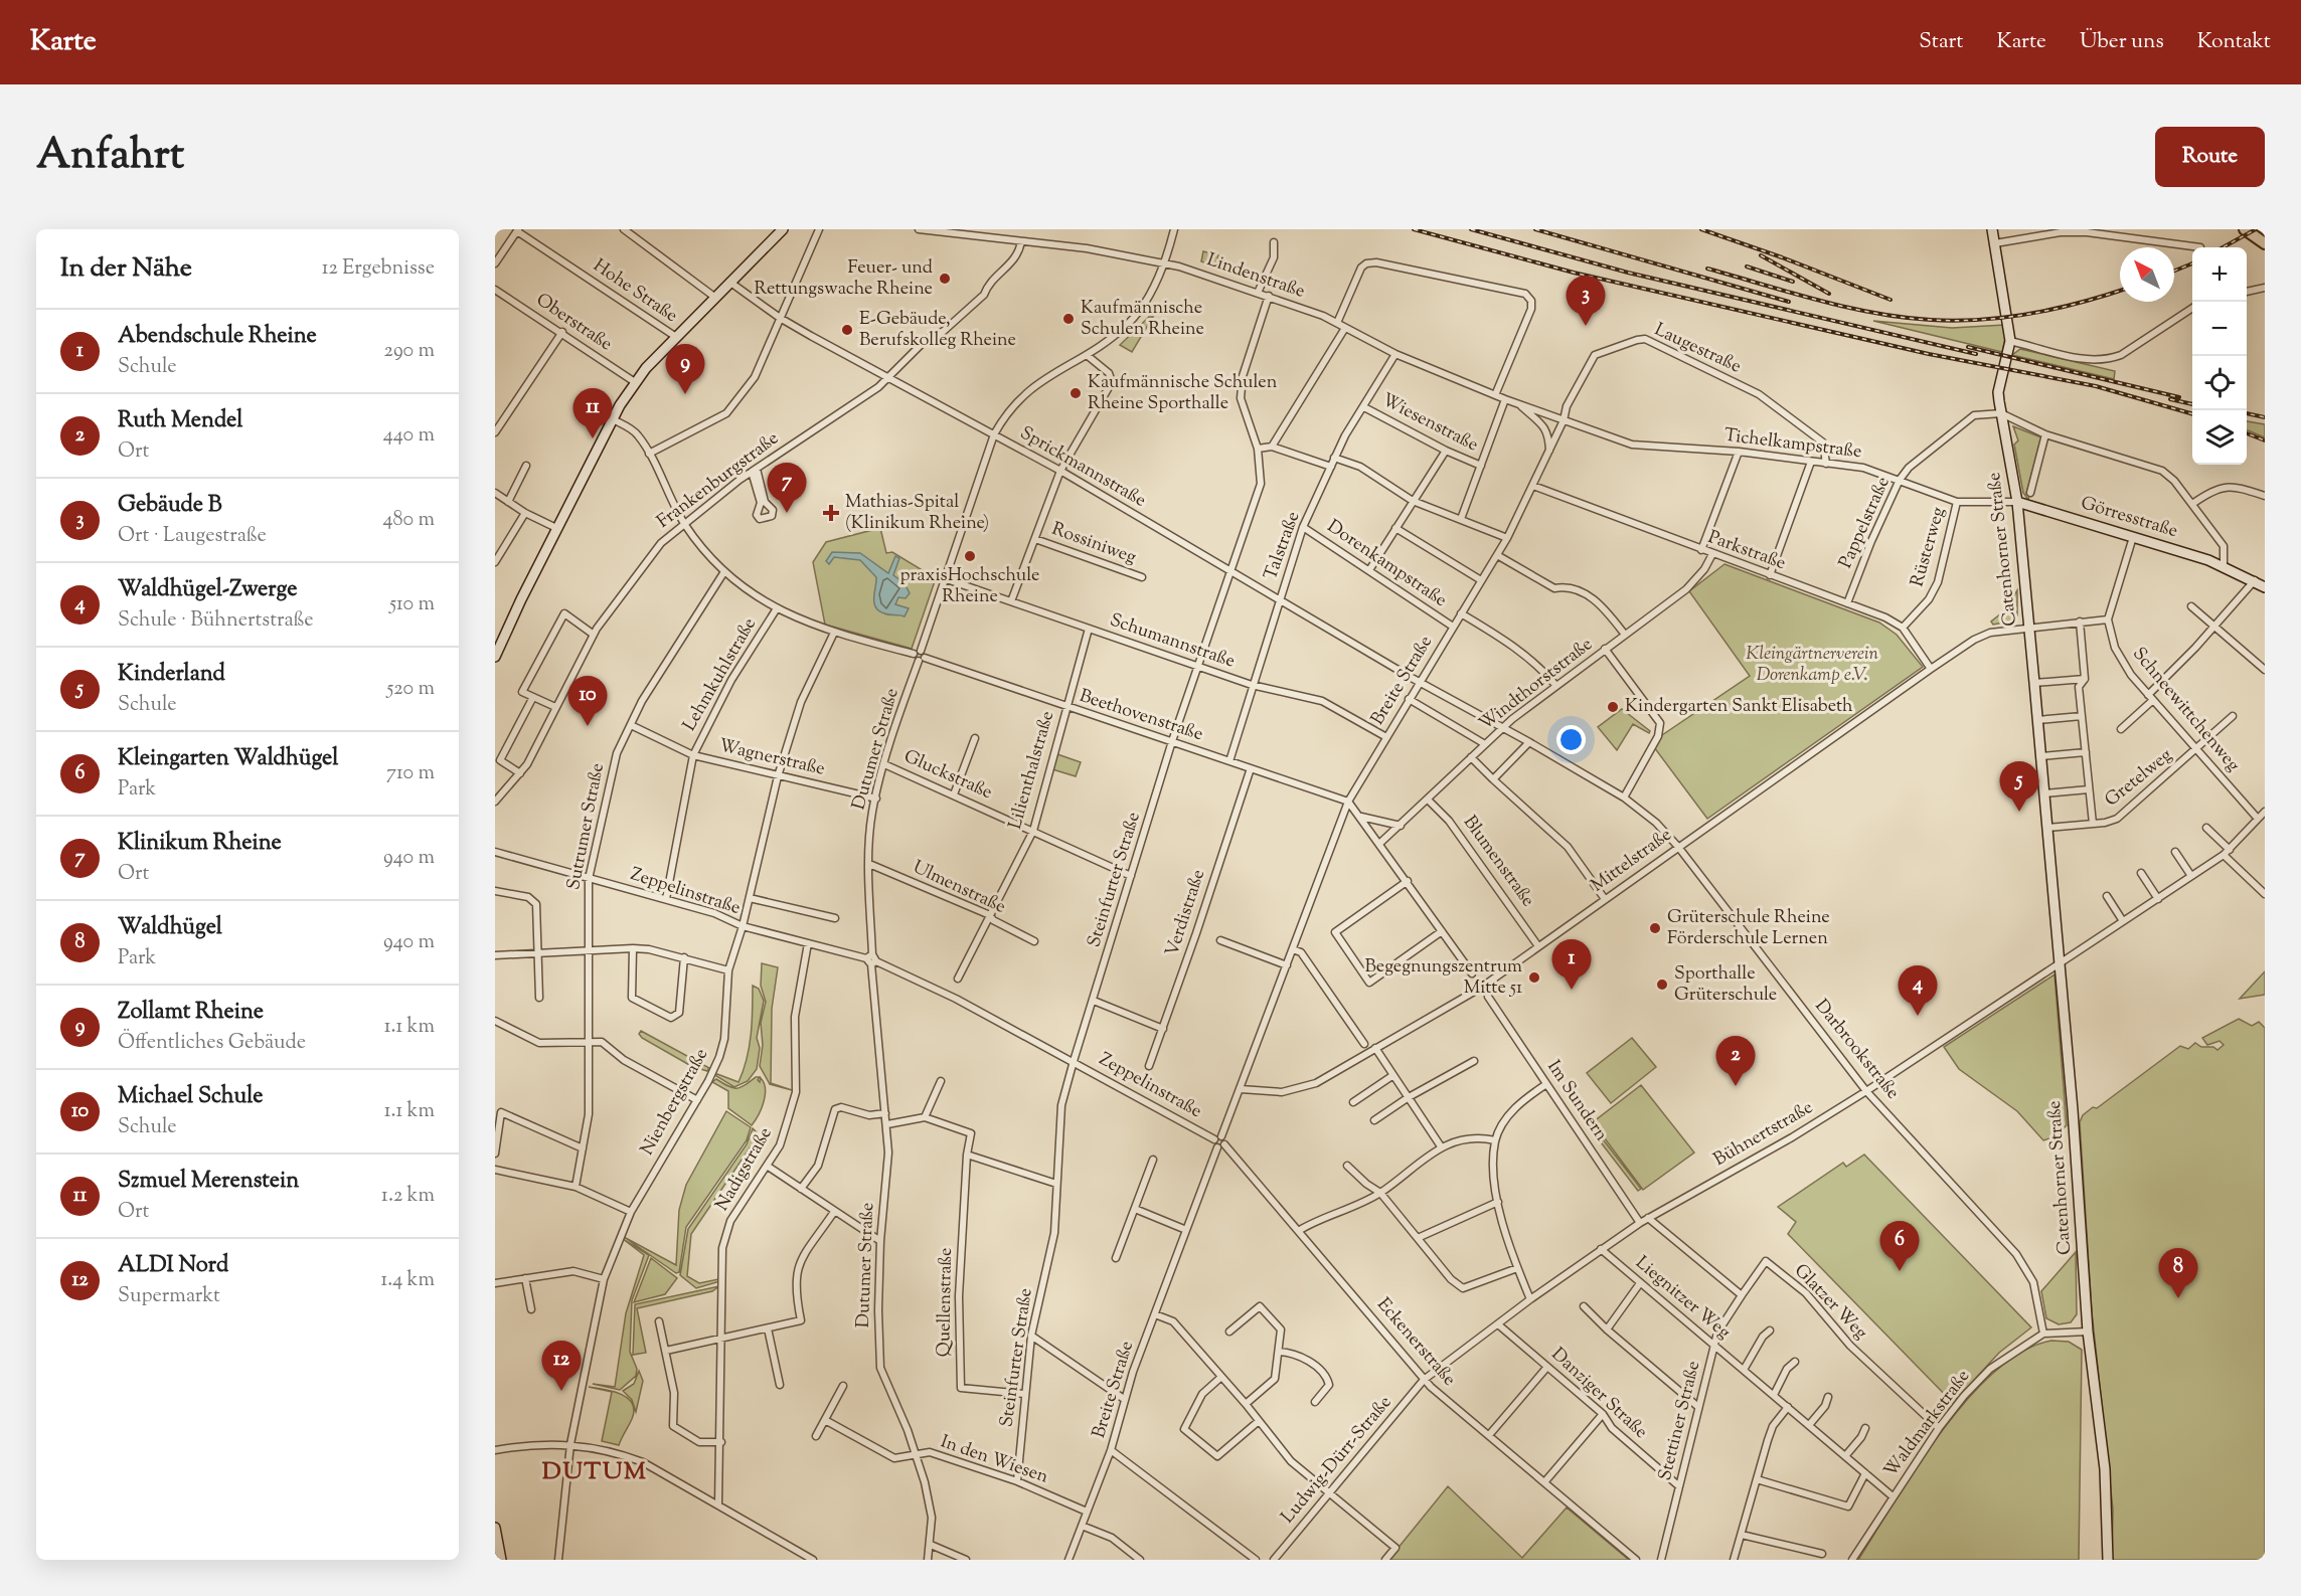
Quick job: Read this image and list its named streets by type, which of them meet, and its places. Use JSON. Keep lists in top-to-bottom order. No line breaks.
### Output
{"streets":{"street":["Lindenstraße","Hohe Straße","Oberstraße","Laugestraße","Wiesenstraße","Tichelkampstraße","Sprickmannstraße","Frankenburgstraße","Görresstraße","Pappelstraße","Rossiniweg","Talstraße","Rüsterweg","Catenhorner Straße","Parkstraße","Dorenkampstraße","Schumannstraße","Lehmkuhlstraße","Breite Straße","Windthorststraße","Schneewittchenweg","Beethovenstraße","Dutumer Straße","Wagnerstraße","Lilienthalstraße","Gluckstraße","Gretelweg","Sutrumer Straße","Mittelstraße","Blumenstraße","Steinfurter Straße","Ulmenstraße","Zeppelinstraße","Verdistraße","Darbrookstraße","Im Sundern","Nienbergstraße","Bühnertstraße","Nadigstraße","Liegnitzer Weg","Quellenstraße","Glatzer Weg","Eckenerstraße","Danziger Straße","Stettiner Straße","Waldmarkstraße","In den Wiesen","Ludwig-Dürr-Straße"]},"crossings":[["Lindenstraße","Laugestraße"],["Lindenstraße","Tichelkampstraße"],["Lindenstraße","Frankenburgstraße"],["Lindenstraße","Talstraße"],["Lindenstraße","Breite Straße"],["Lindenstraße","Steinfurter Straße"],["Laugestraße","Tichelkampstraße"],["Laugestraße","Breite Straße"],["Wiesenstraße","Talstraße"],["Tichelkampstraße","Görresstraße"],["Tichelkampstraße","Pappelstraße"],["Tichelkampstraße","Rüsterweg"],["Tichelkampstraße","Catenhorner Straße"],["Tichelkampstraße","Breite Straße"],["Sprickmannstraße","Frankenburgstraße"],["Sprickmannstraße","Talstraße"],["Sprickmannstraße","Breite Straße"],["Sprickmannstraße","Windthorststraße"],["Sprickmannstraße","Steinfurter Straße"],["Sprickmannstraße","Darbrookstraße"],["Görresstraße","Catenhorner Straße"],["Pappelstraße","Catenhorner Straße"],["Pappelstraße","Parkstraße"],["Talstraße","Dorenkampstraße"],["Talstraße","Schumannstraße"],["Talstraße","Beethovenstraße"],["Rüsterweg","Parkstraße"],["Catenhorner Straße","Gretelweg"],["Catenhorner Straße","Mittelstraße"],["Catenhorner Straße","Bühnertstraße"],["Parkstraße","Breite Straße"],["Parkstraße","Windthorststraße"],["Parkstraße","Mittelstraße"],["Dorenkampstraße","Breite Straße"],["Schumannstraße","Breite Straße"],["Schumannstraße","Lilienthalstraße"],["Schumannstraße","Steinfurter Straße"],["Lehmkuhlstraße","Wagnerstraße"],["Lehmkuhlstraße","Zeppelinstraße"],["Breite Straße","Beethovenstraße"],["Breite Straße","Mittelstraße"],["Breite Straße","Eckenerstraße"],["Breite Straße","In den Wiesen"],["Windthorststraße","Blumenstraße"],["Windthorststraße","Darbrookstraße"],["Schneewittchenweg","Gretelweg"],["Schneewittchenweg","Bühnertstraße"],["Beethovenstraße","Dutumer Straße"],["Beethovenstraße","Lilienthalstraße"],["Beethovenstraße","Steinfurter Straße"],["Beethovenstraße","Verdistraße"],["Dutumer Straße","Wagnerstraße"],["Dutumer Straße","Gluckstraße"],["Dutumer Straße","Ulmenstraße"],["Dutumer Straße","Zeppelinstraße"],["Dutumer Straße","In den Wiesen"],["Wagnerstraße","Sutrumer Straße"],["Wagnerstraße","Nienbergstraße"],["Lilienthalstraße","Gluckstraße"],["Lilienthalstraße","Ulmenstraße"],["Gluckstraße","Steinfurter Straße"],["Sutrumer Straße","Zeppelinstraße"],["Mittelstraße","Blumenstraße"],["Mittelstraße","Darbrookstraße"],["Steinfurter Straße","Zeppelinstraße"],["Steinfurter Straße","Quellenstraße"],["Steinfurter Straße","In den Wiesen"],["Zeppelinstraße","Nienbergstraße"],["Zeppelinstraße","Nadigstraße"],["Darbrookstraße","Bühnertstraße"],["Darbrookstraße","Waldmarkstraße"],["Im Sundern","Bühnertstraße"],["Bühnertstraße","Liegnitzer Weg"],["Bühnertstraße","Eckenerstraße"],["Bühnertstraße","Danziger Straße"],["Bühnertstraße","Ludwig-Dürr-Straße"],["Liegnitzer Weg","Stettiner Straße"],["Liegnitzer Weg","Waldmarkstraße"],["Glatzer Weg","Stettiner Straße"],["Glatzer Weg","Waldmarkstraße"],["Eckenerstraße","Ludwig-Dürr-Straße"],["Danziger Straße","Stettiner Straße"]],"districts":["DUTUM"],"parks":["Kleingärtnerverein Dorenkamp e.V."],"places":{"other":["Feuer- und Rettungswache Rheine","Kaufmännische Schulen Rheine","E-Gebäude, Berufskolleg Rheine","Kaufmännische Schulen Rheine Sporthalle","praxisHochschule Rheine","Kindergarten Sankt Elisabeth","Grüterschule Rheine Förderschule Lernen","Begegnungszentrum Mitte 51","Sporthalle Grüterschule"],"health":["Mathias-Spital (Klinikum Rheine)"]},"north":"top left","page":{"header":"Karte","nav":["Start","Karte","Über uns","Kontakt"],"title":"Anfahrt","buttons":"Route","heading":["In der Nähe","12 Ergebnisse"],"map_buttons":["+","−"],"pins":["3","9","11","7","10","5","1","4","2","6","8","12"],"list":[{"mark":"1","name":"Abendschule Rheine","note":"Schule","value":"290 m"},{"mark":"2","name":"Ruth Mendel","note":"Ort","value":"440 m"},{"mark":"3","name":"Gebäude B","note":"Ort · Laugestraße","value":"480 m"},{"mark":"4","name":"Waldhügel-Zwerge","note":"Schule · Bühnertstraße","value":"510 m"},{"mark":"5","name":"Kinderland","note":"Schule","value":"520 m"},{"mark":"6","name":"Kleingarten Waldhügel","note":"Park","value":"710 m"},{"mark":"7","name":"Klinikum Rheine","note":"Ort","value":"940 m"},{"mark":"8","name":"Waldhügel","note":"Park","value":"940 m"},{"mark":"9","name":"Zollamt Rheine","note":"Öffentliches Gebäude","value":"1.1 km"},{"mark":"10","name":"Michael Schule","note":"Schule","value":"1.1 km"},{"mark":"11","name":"Szmuel Merenstein","note":"Ort","value":"1.2 km"},{"mark":"12","name":"ALDI Nord","note":"Supermarkt","value":"1.4 km"}]}}
